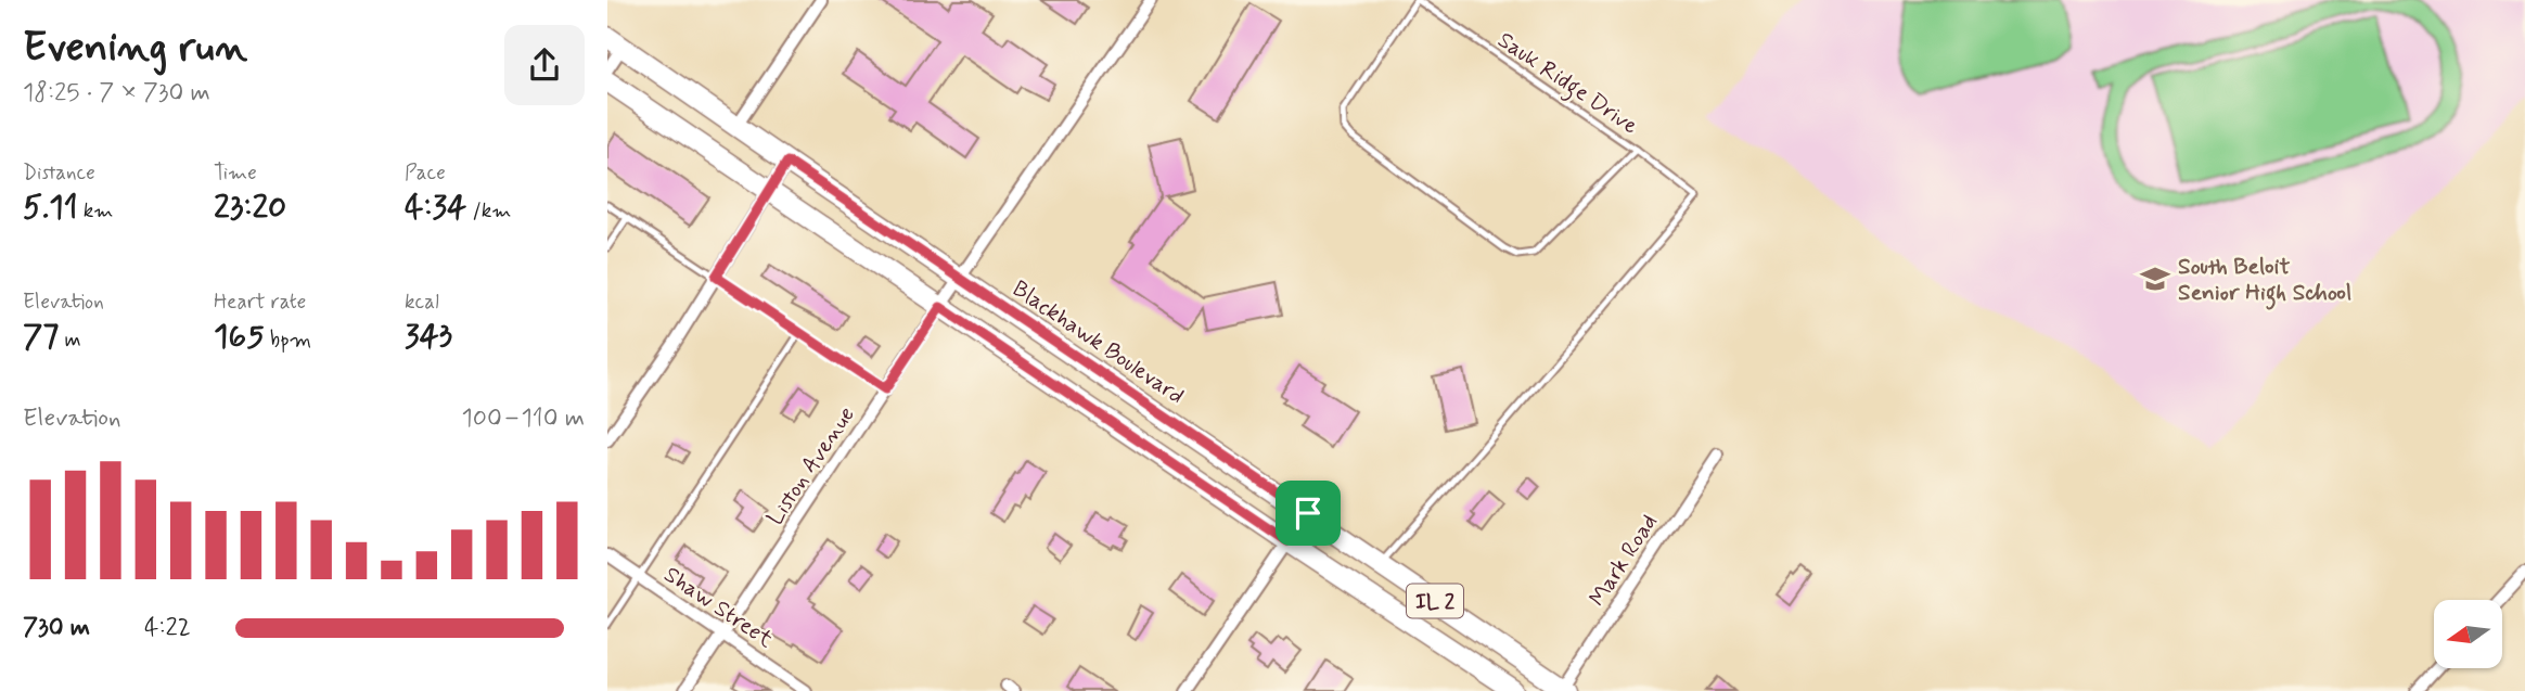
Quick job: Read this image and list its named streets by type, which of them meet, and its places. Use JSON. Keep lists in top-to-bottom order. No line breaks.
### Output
{"streets":{"main road":["Blackhawk Boulevard","IL 2"],"street":["Liston Avenue","Mark Road","Shaw Street"],"lane":["Sauk Ridge Drive"]},"crossings":[["Sauk Ridge Drive","Blackhawk Boulevard"],["Blackhawk Boulevard","Liston Avenue"],["Blackhawk Boulevard","Mark Road"],["Liston Avenue","IL 2"],["Liston Avenue","Shaw Street"]],"places":{"school or university":["South Beloit Senior High School"]},"north":"left","page":{"heading":["Evening run","18:25 · 7 × 730 m"],"stats":[["Distance","5.11 km"],["Time","23:20"],["Pace","4:34 /km"],["Elevation","77 m"],["Heart rate","165 bpm"],["kcal","343"]],"chart":["Elevation","100–110 m"],"list":[{"name":"730 m","note":"4:22"}]}}
